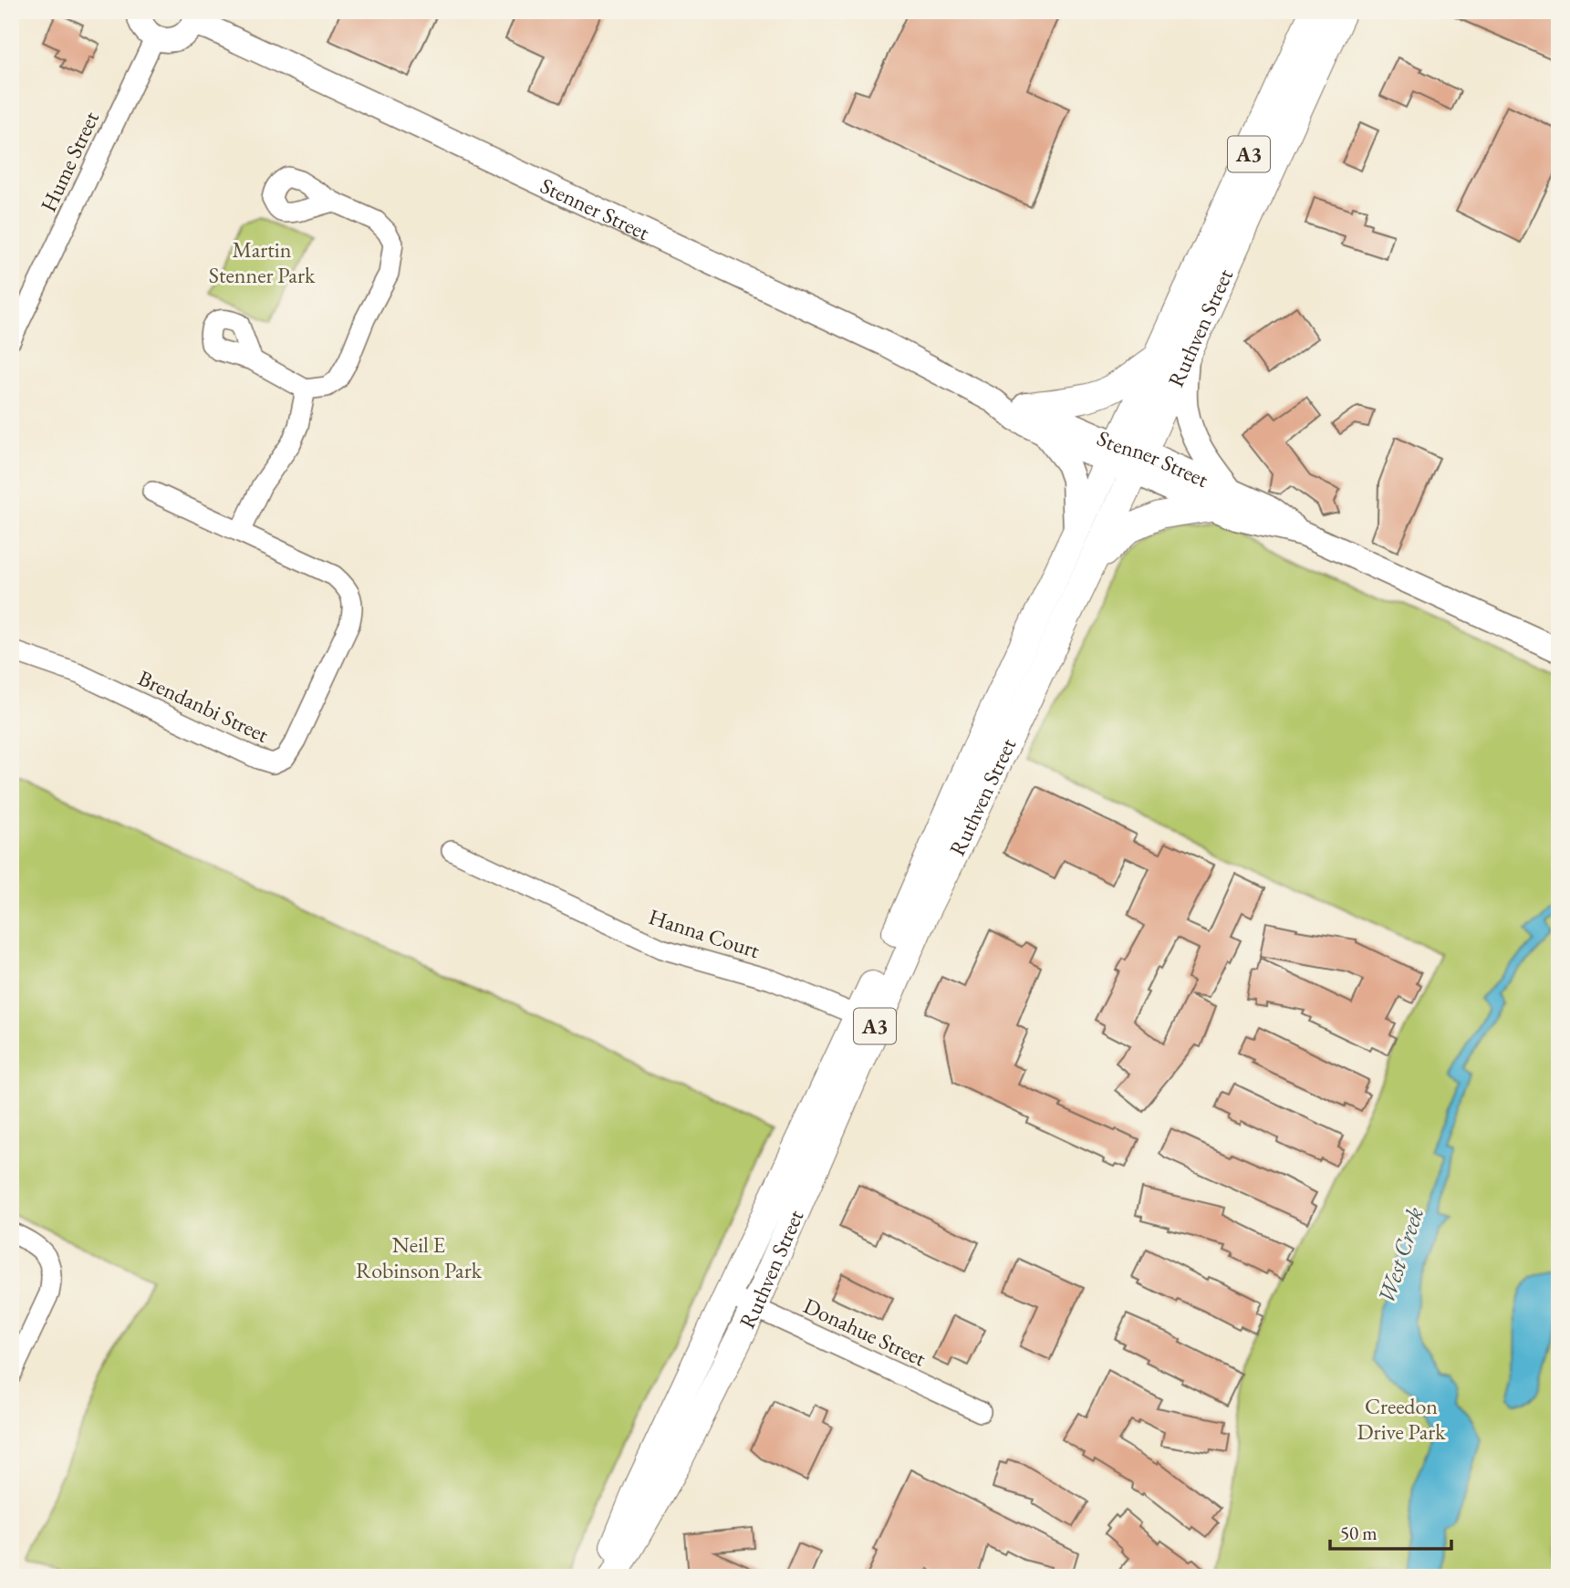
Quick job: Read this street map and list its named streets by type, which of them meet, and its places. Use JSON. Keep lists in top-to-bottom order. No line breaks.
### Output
{"streets":{"highway":["A3","Ruthven Street"],"main road":["Stenner Street"],"street":["Hume Street","Brendanbi Street","Hanna Court","Donahue Street"]},"crossings":[["Stenner Street","Ruthven Street"],["Ruthven Street","Hanna Court"],["Ruthven Street","Donahue Street"]],"water":["West Creek"],"parks":["Martin Stenner Park","Neil E Robinson Park","Creedon Drive Park"],"scale_bar":"50 m"}
